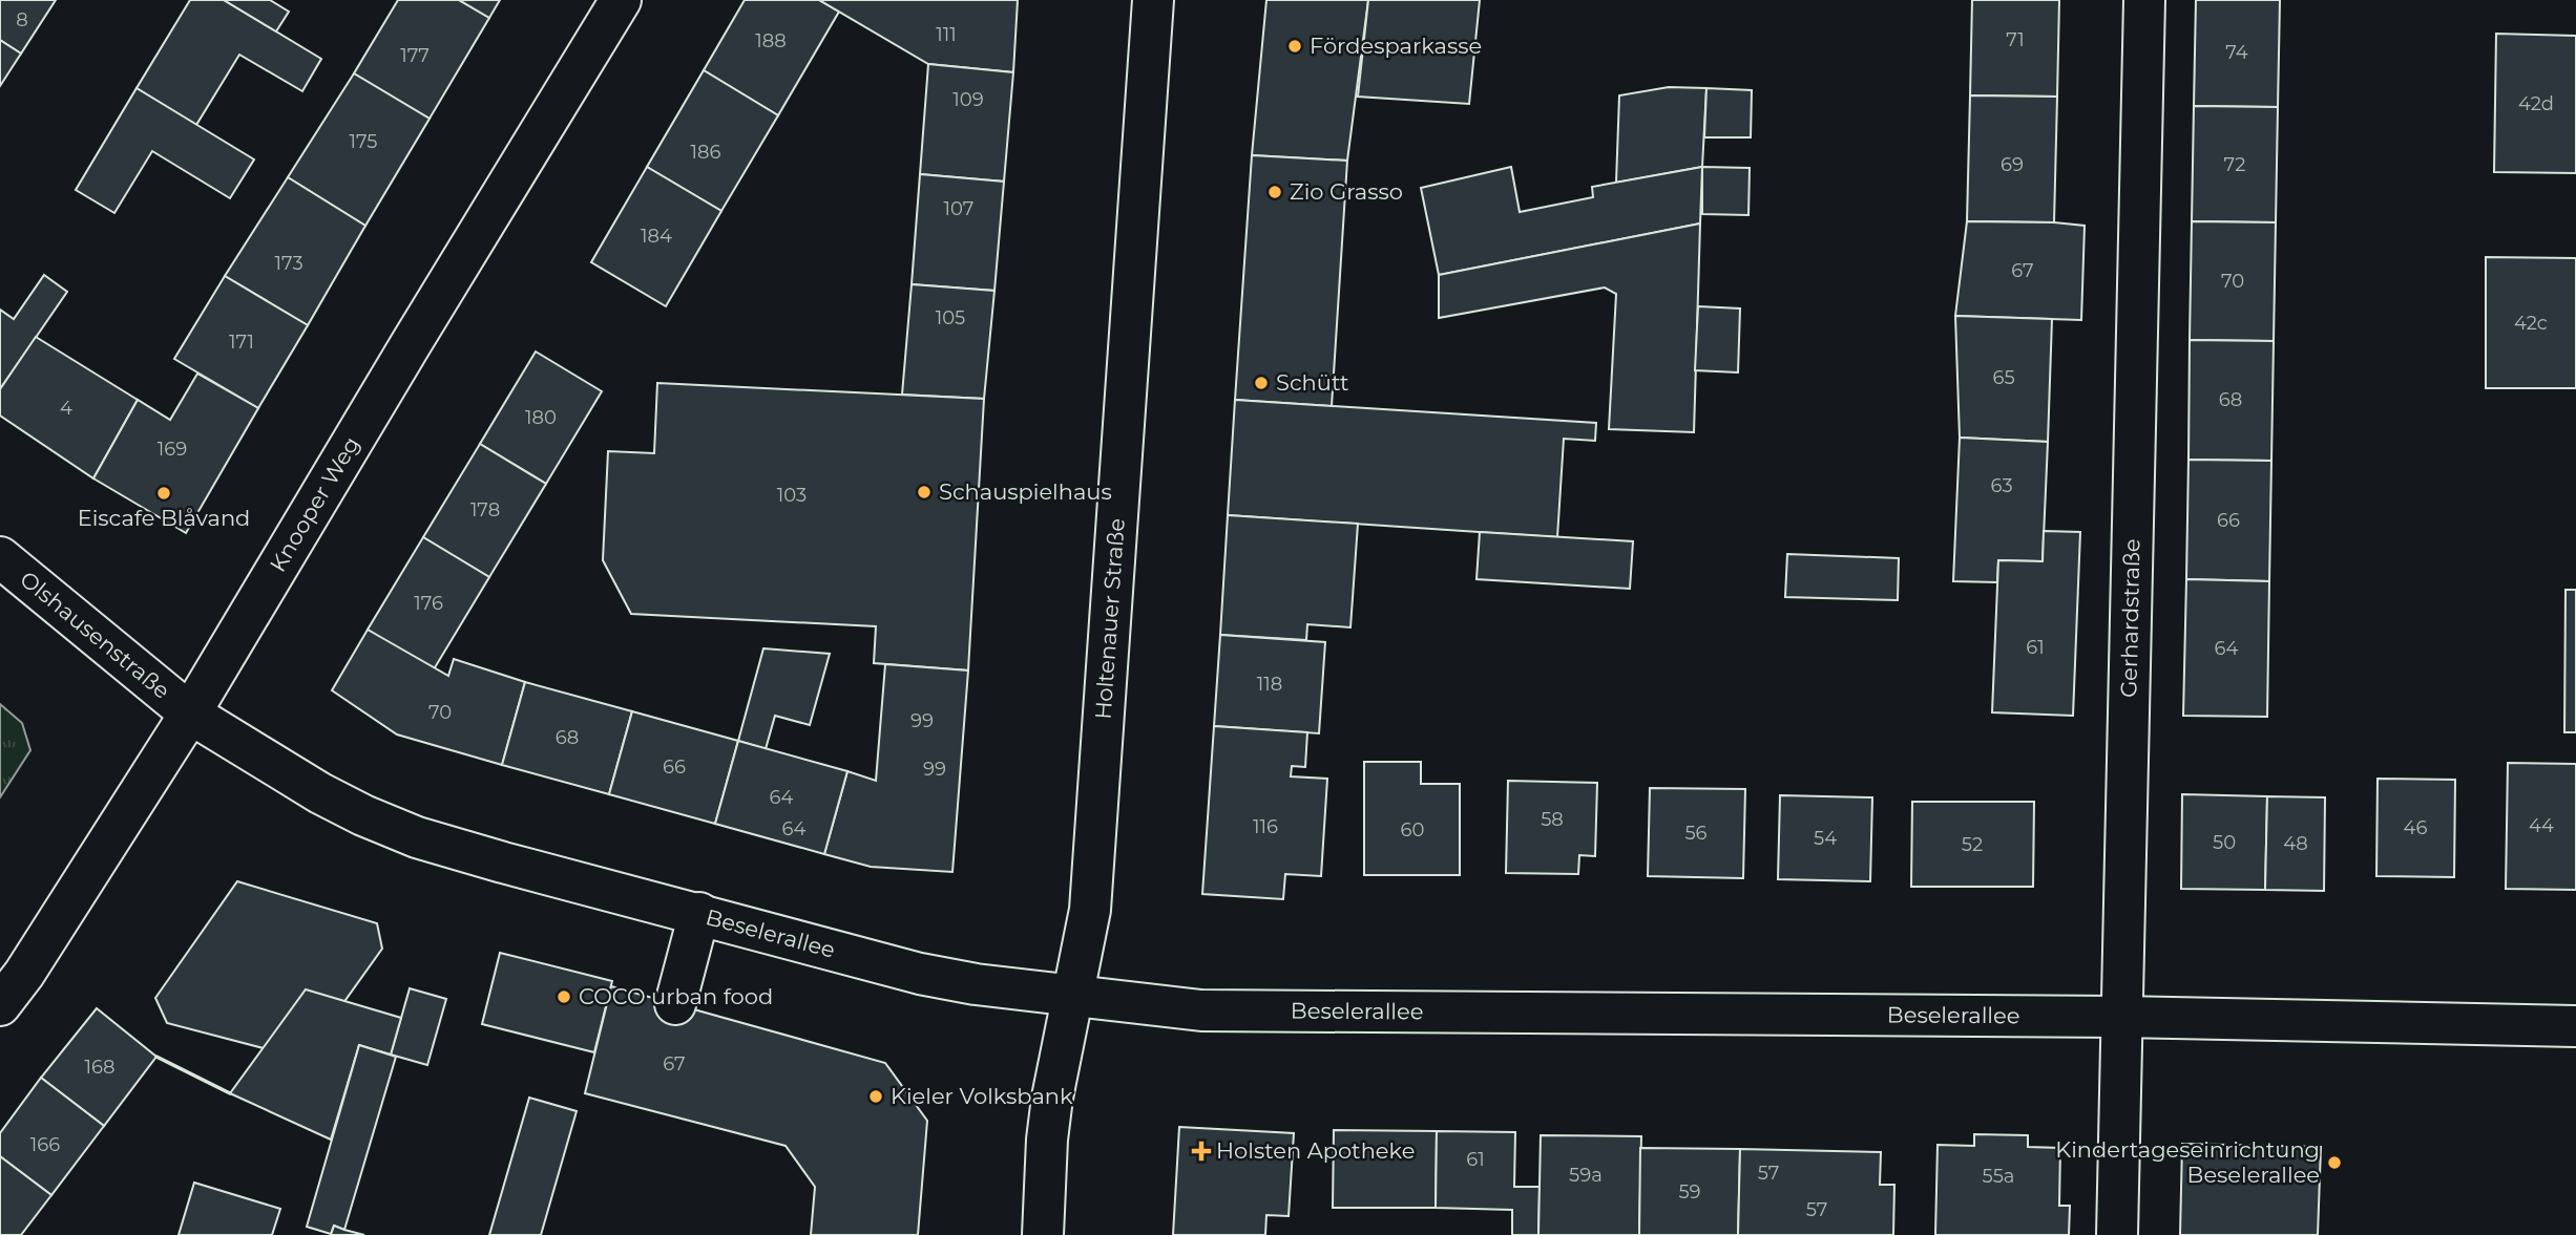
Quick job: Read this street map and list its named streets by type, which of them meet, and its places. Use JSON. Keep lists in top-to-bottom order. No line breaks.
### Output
{"streets":{"street":["Knooper Weg","Gerhardstraße","Holtenauer Straße","Olshausenstraße","Beselerallee"]},"crossings":[["Knooper Weg","Olshausenstraße"],["Knooper Weg","Beselerallee"],["Gerhardstraße","Beselerallee"],["Holtenauer Straße","Beselerallee"],["Olshausenstraße","Beselerallee"]],"places":{"other":["Fördesparkasse","Zio Grasso","Schütt","Schauspielhaus","Eiscafe Blåvand","COCO urban food","Kieler Volksbank","Kindertageseinrichtung Beselerallee"],"health":["Holsten Apotheke"]},"house_numbers":["8","111","71","188","74","177","109","42d","175","186","69","72","107","184","173","67","70","105","42c","171","65","68","4","180","169","63","103","178","66","176","61","64","118","70","99","68","66","99","64","58","44","116","46","64","60","56","54","50","48","52","67","168","166","61","57","59a","55a","59","57"]}
